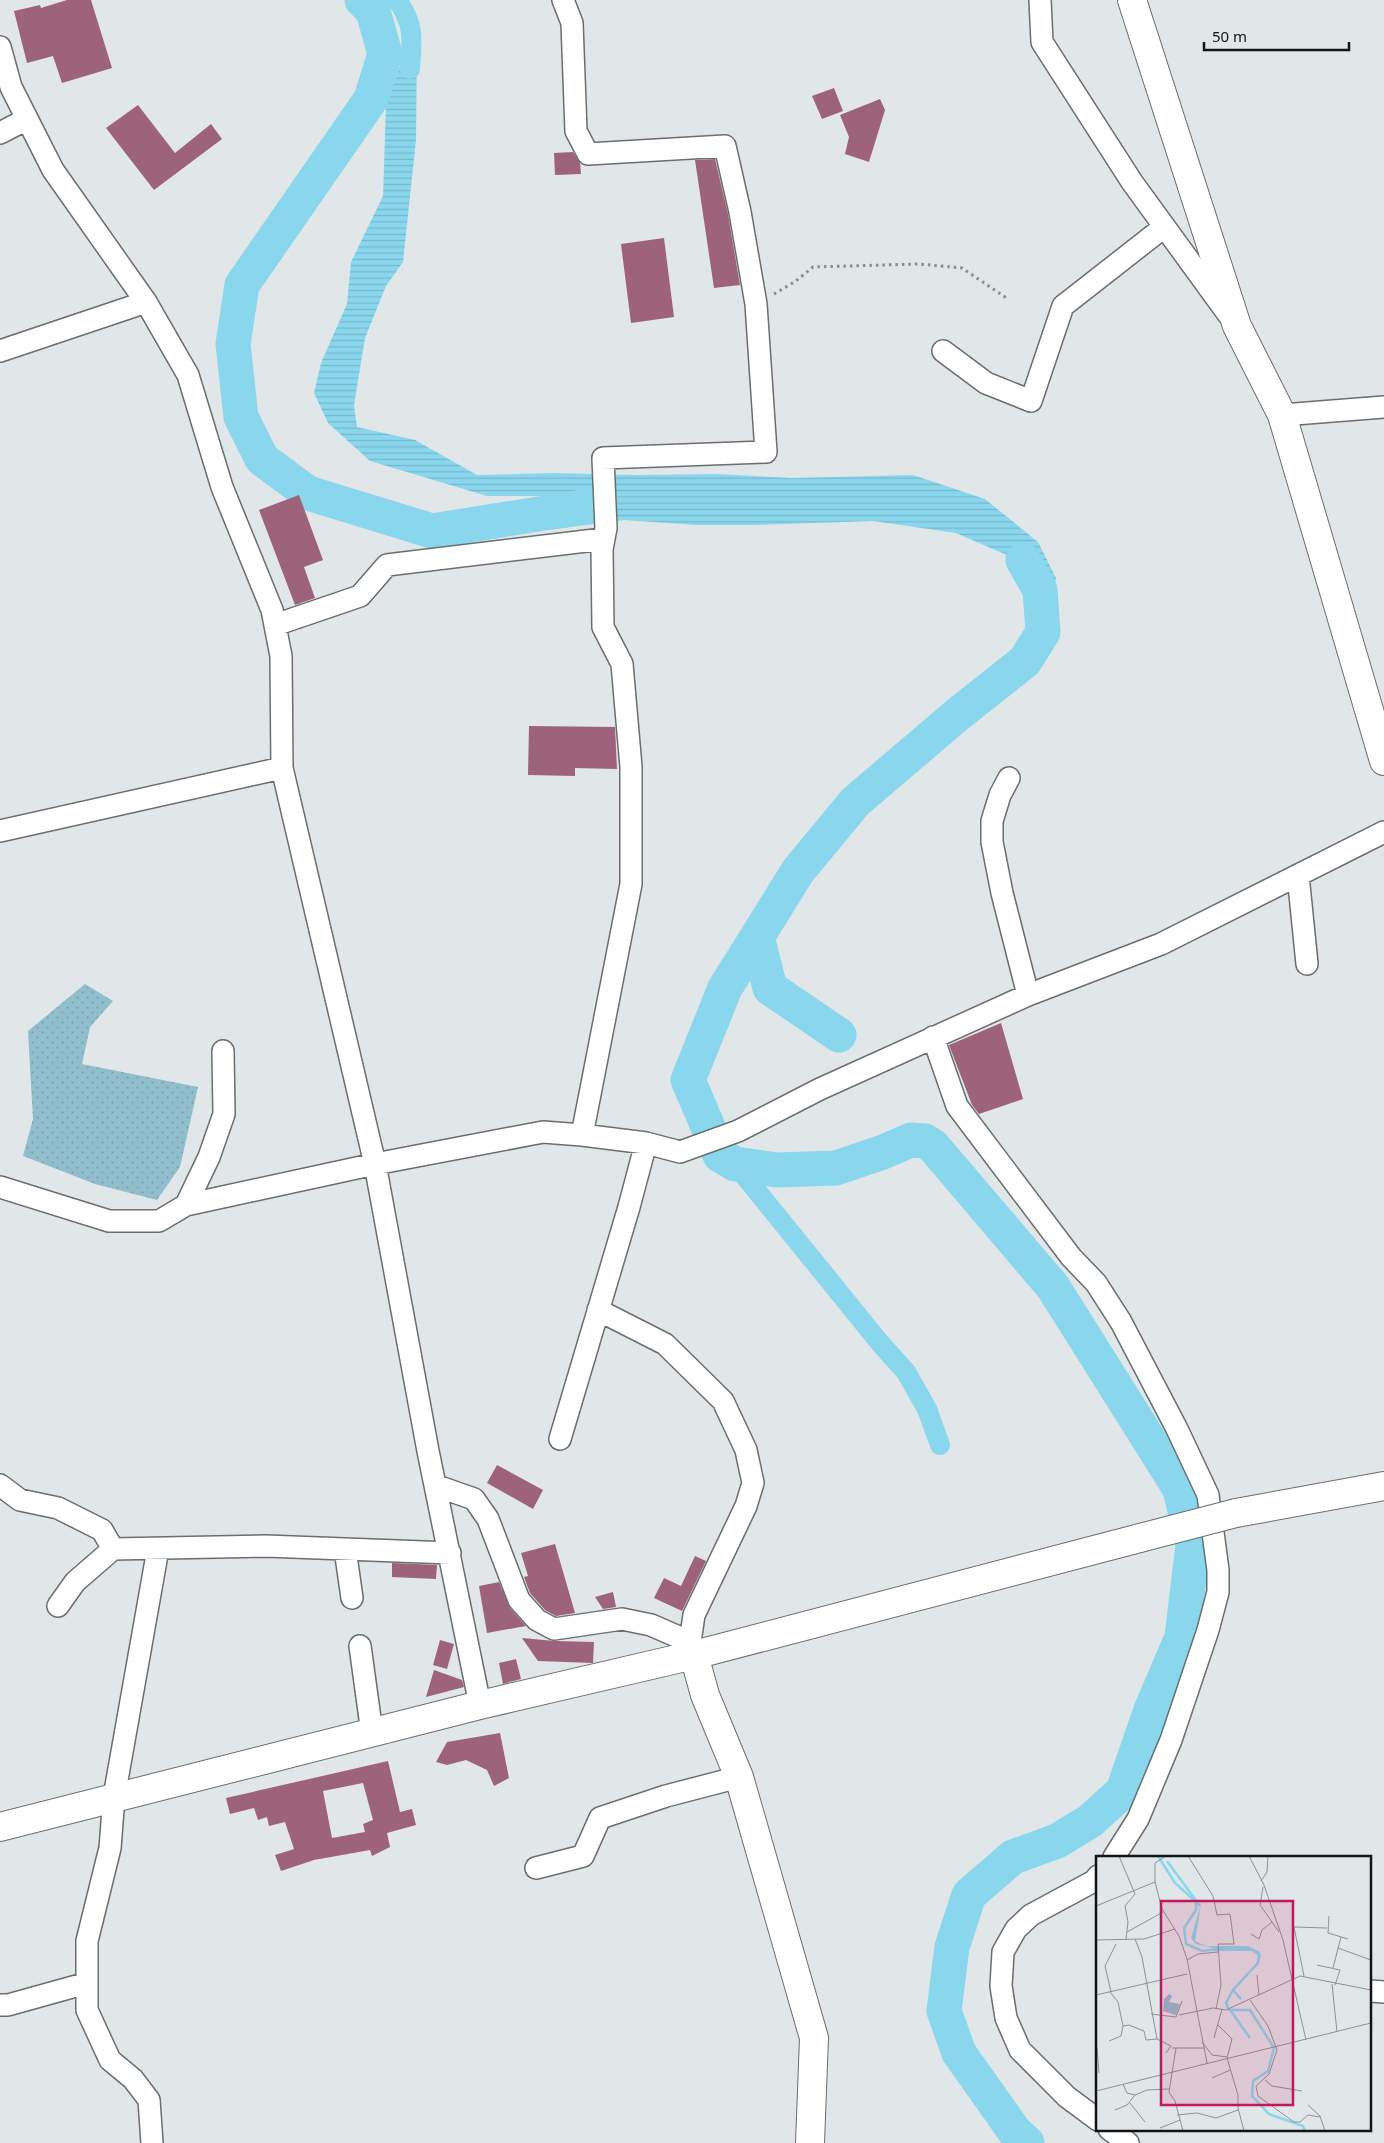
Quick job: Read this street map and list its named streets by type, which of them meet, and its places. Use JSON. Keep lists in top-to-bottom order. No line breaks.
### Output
{"scale_bar":"50 m"}
